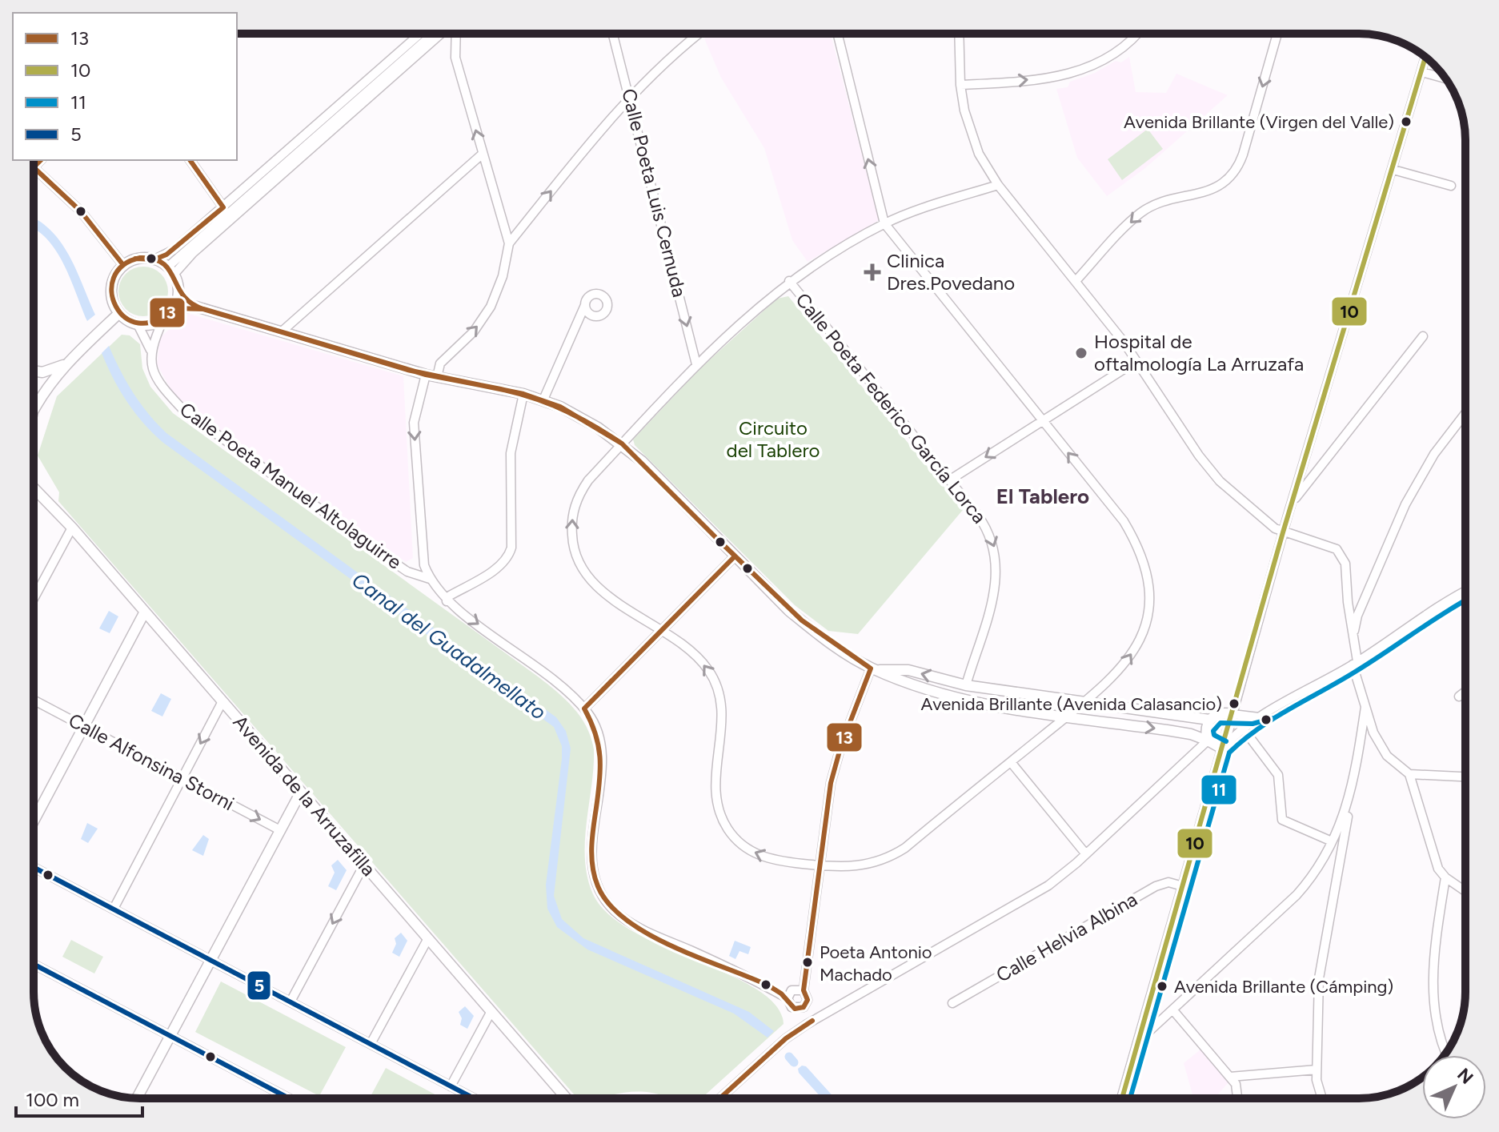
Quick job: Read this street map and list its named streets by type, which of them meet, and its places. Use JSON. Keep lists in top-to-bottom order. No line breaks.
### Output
{"streets":{"main road":["Avenida de la Arruzafilla"],"street":["Calle Poeta Luis Cernuda","Calle Poeta Federico García Lorca","Calle Poeta Manuel Altolaguirre","Calle Alfonsina Storni","Calle Helvia Albina"]},"one_way":["Calle Poeta Luis Cernuda","Calle Poeta Federico García Lorca","Calle Alfonsina Storni"],"districts":["El Tablero"],"water":["Canal del Guadalmellato"],"parks":["Circuito del Tablero"],"places":{"other":["Avenida Brillante (Virgen del Valle)","Hospital de oftalmología La Arruzafa","Avenida Brillante (Avenida Calasancio)","Poeta Antonio Machado","Avenida Brillante (Cámping)"],"health":["Clinica Dres.Povedano"]},"lines":["transit line 10","transit line 13","transit line 11","transit line 5"],"legend":["13","10","11","5"],"scale_bar":"100 m","north":"top right"}
